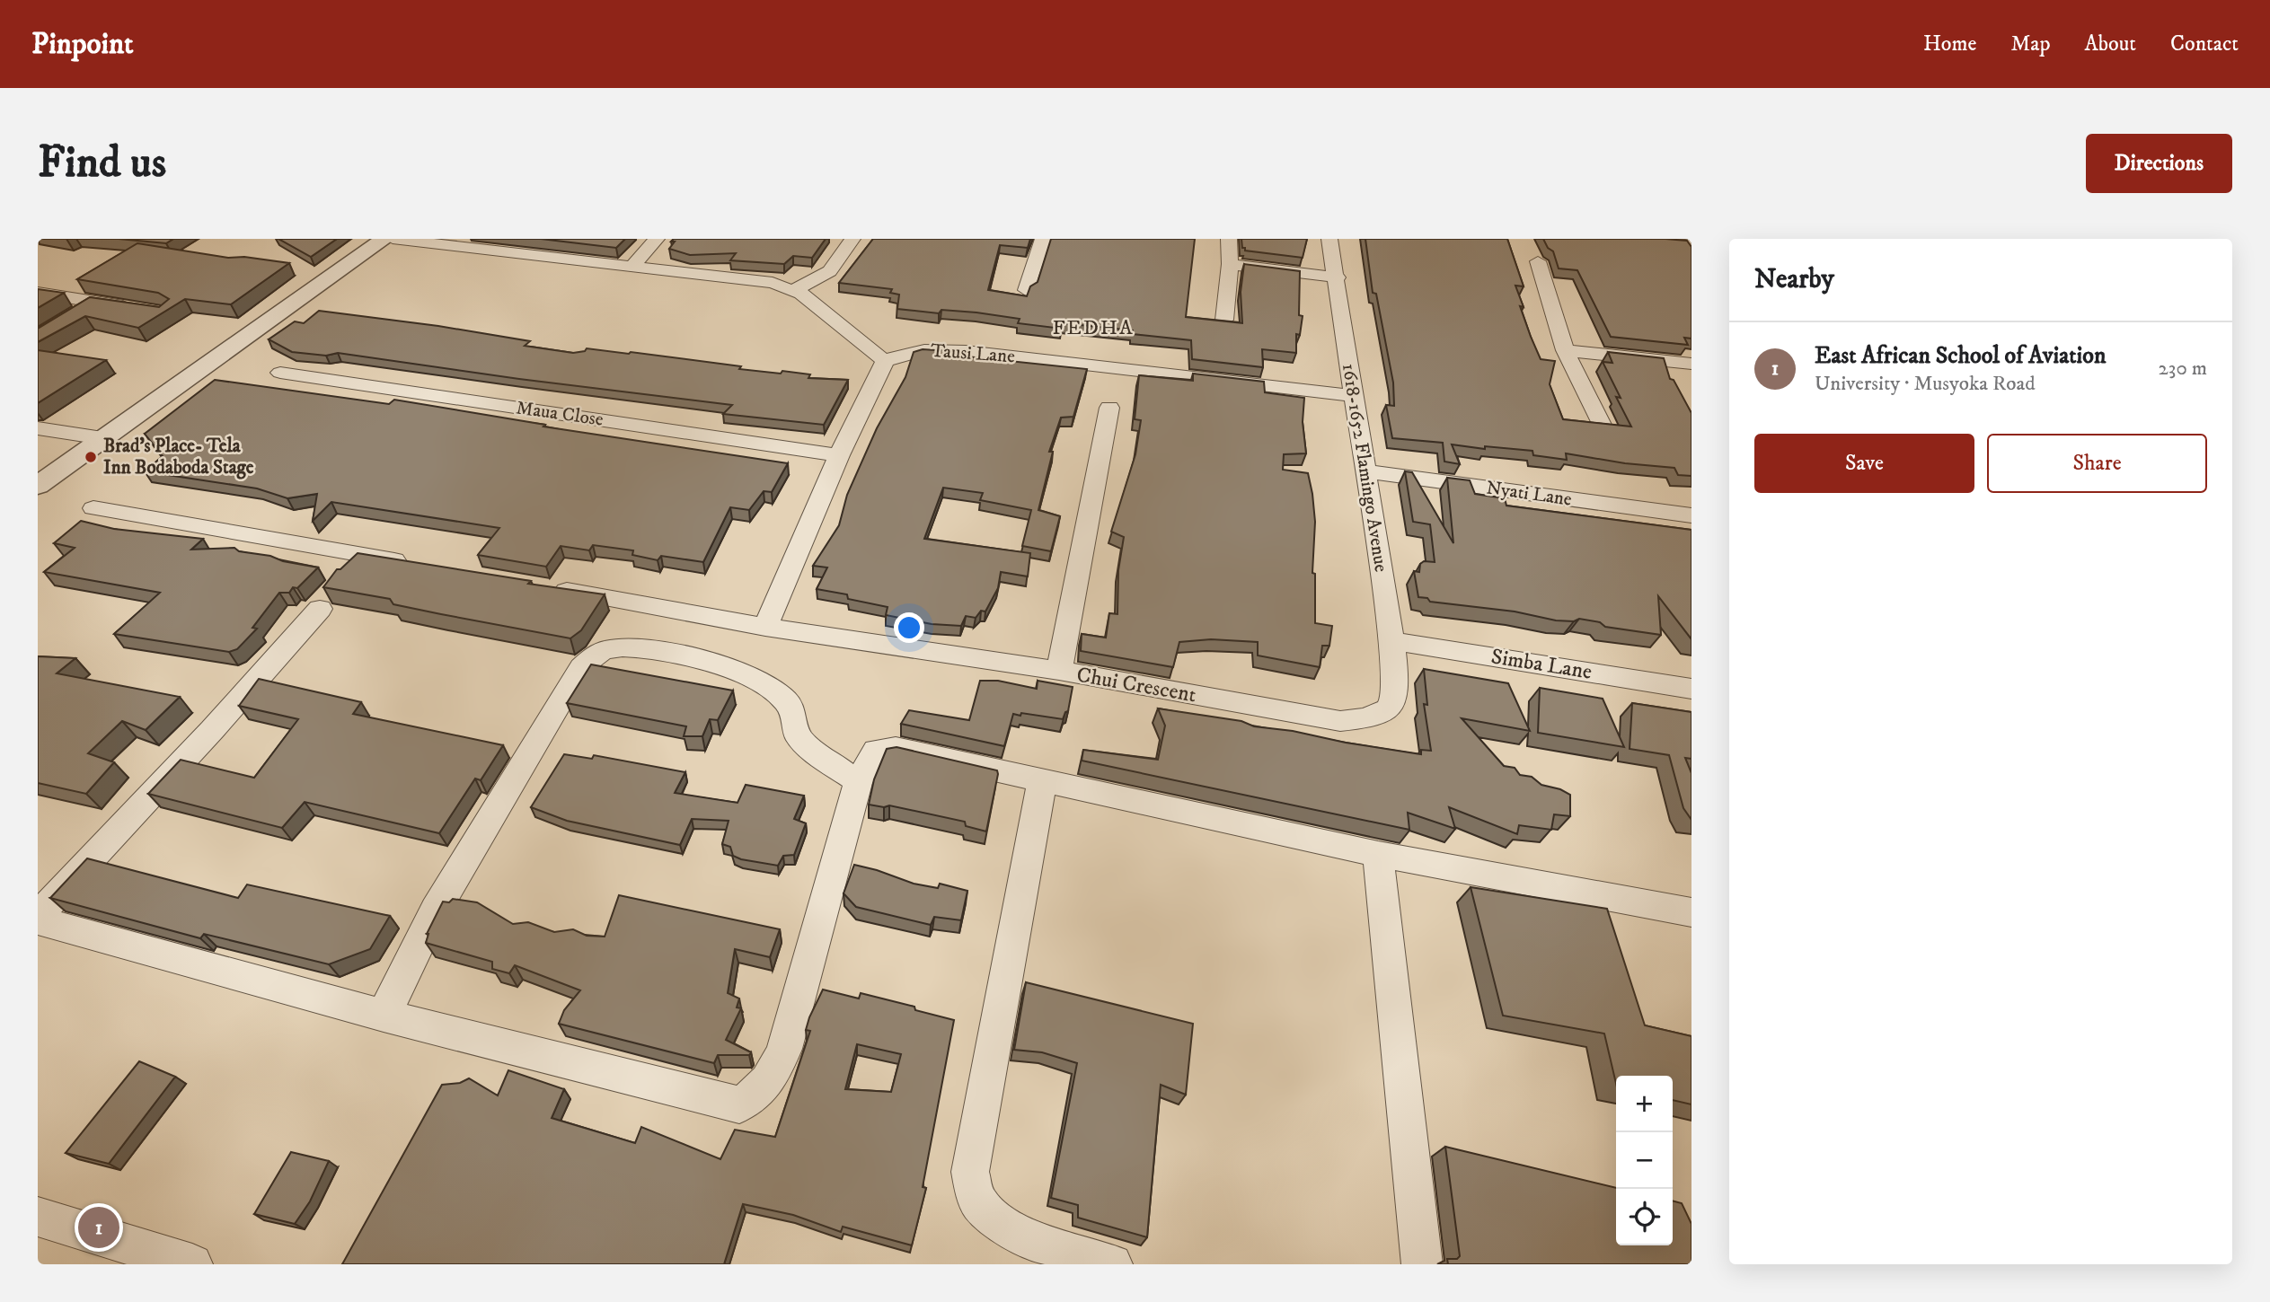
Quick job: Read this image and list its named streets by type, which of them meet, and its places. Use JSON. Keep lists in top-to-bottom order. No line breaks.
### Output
{"streets":{"street":["Tausi Lane","Maua Close","1618-1652 Flamingo Avenue","Nyati Lane","Simba Lane","Chui Crescent"]},"crossings":[["Tausi Lane","1618-1652 Flamingo Avenue"],["1618-1652 Flamingo Avenue","Nyati Lane"],["1618-1652 Flamingo Avenue","Simba Lane"],["1618-1652 Flamingo Avenue","Chui Crescent"]],"districts":["FEDHA"],"places":["Brad's Place- Tela Inn Bodaboda Stage"],"page":{"header":"Pinpoint","nav":["Home","Map","About","Contact"],"buttons":["Directions",["Save","Share"]],"title":"Find us","heading":"Nearby","list":[{"mark":"1","name":"East African School of Aviation","note":"University · Musyoka Road","value":"230 m"}],"map_buttons":["+","−"],"pins":"1"}}
